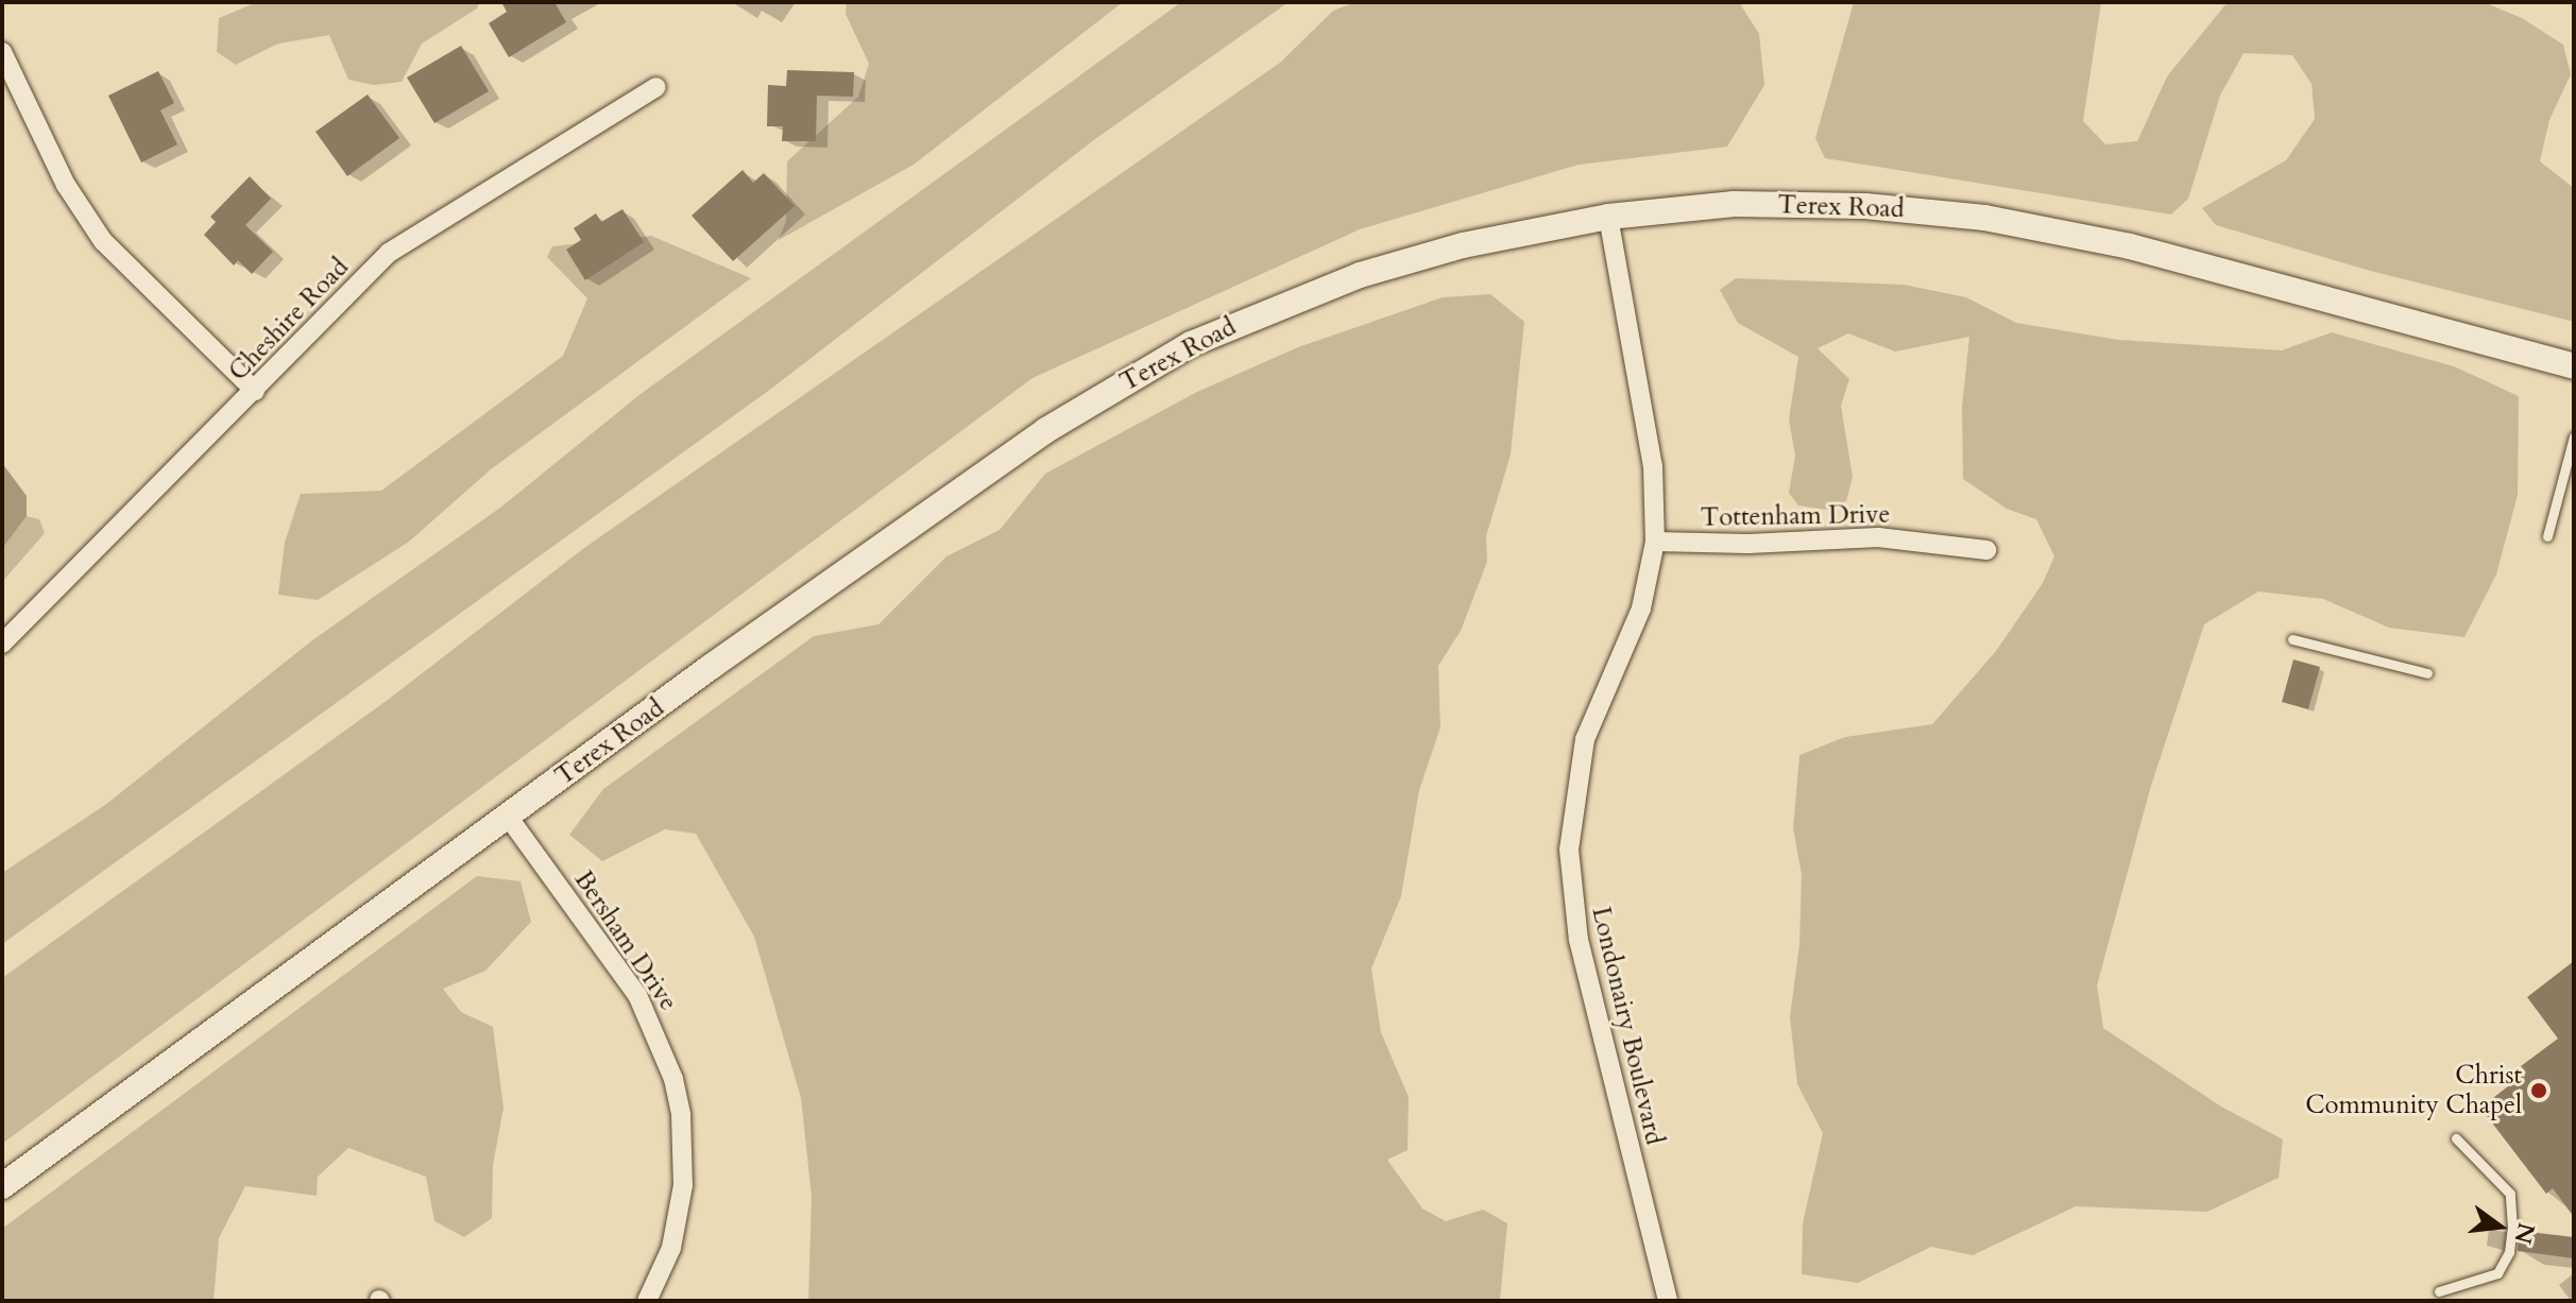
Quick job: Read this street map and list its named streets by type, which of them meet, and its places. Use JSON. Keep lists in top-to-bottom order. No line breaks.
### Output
{"streets":{"main road":["Terex Road"],"street":["Cheshire Road","Tottenham Drive","Bersham Drive","Londonairy Boulevard"]},"crossings":[["Terex Road","Bersham Drive"],["Terex Road","Londonairy Boulevard"],["Tottenham Drive","Londonairy Boulevard"]],"places":["Christ Community Chapel"],"north":"right"}
